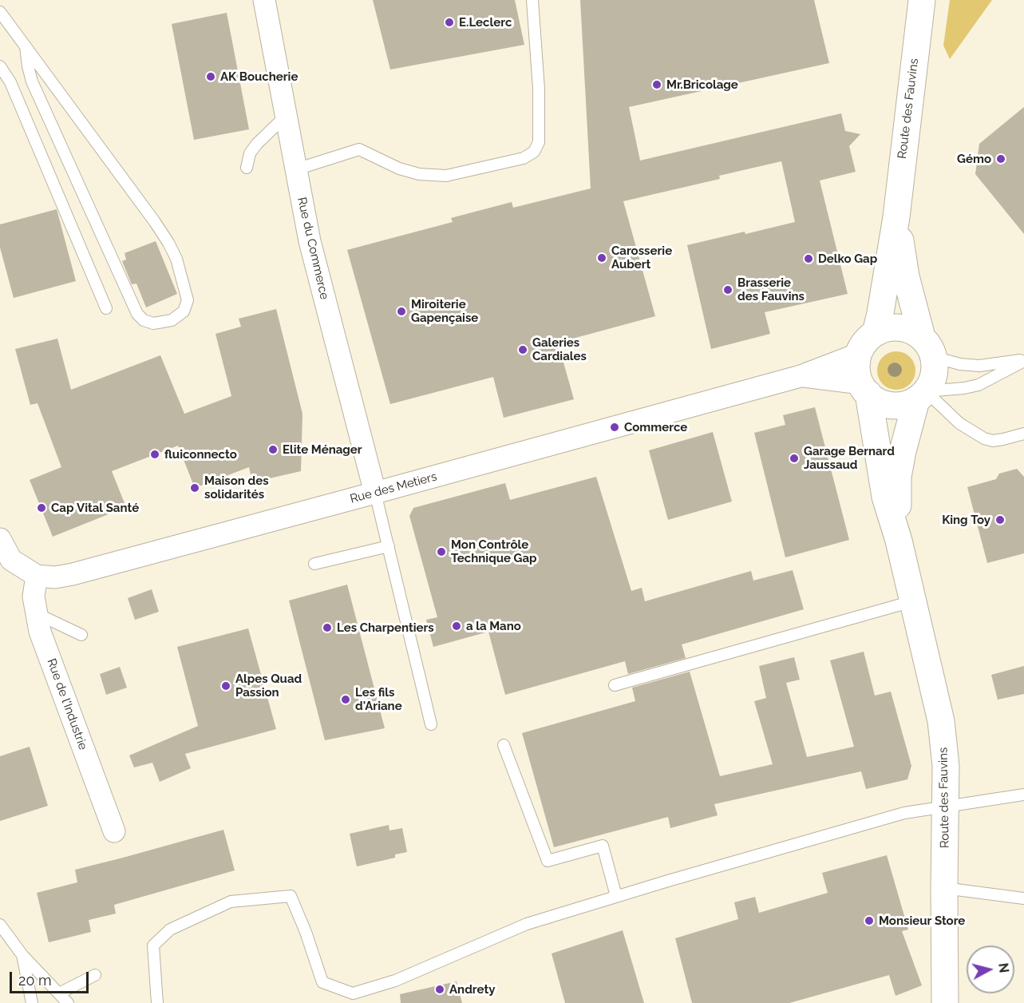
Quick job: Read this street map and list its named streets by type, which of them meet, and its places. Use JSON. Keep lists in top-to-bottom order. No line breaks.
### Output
{"streets":{"street":["Route des Fauvins","Rue du Commerce","Rue des Metiers","Rue de l'Industrie"]},"crossings":[["Route des Fauvins","Rue des Metiers"],["Rue du Commerce","Rue des Metiers"],["Rue des Metiers","Rue de l'Industrie"]],"places":["E.Leclerc","AK Boucherie","Mr.Bricolage","Gémo","Carosserie Aubert","Delko Gap","Brasserie des Fauvins","Miroiterie Gapençaise","Galeries Cardiales","Commerce","Elite Ménager","fluiconnecto","Garage Bernard Jaussaud","Maison des solidarités","Cap Vital Santé","King Toy","Mon Contrôle Technique Gap","a la Mano","Les Charpentiers","Alpes Quad Passion","Les fils d'Ariane","Monsieur Store","Andrety"],"scale_bar":"20 m","north":"right"}
